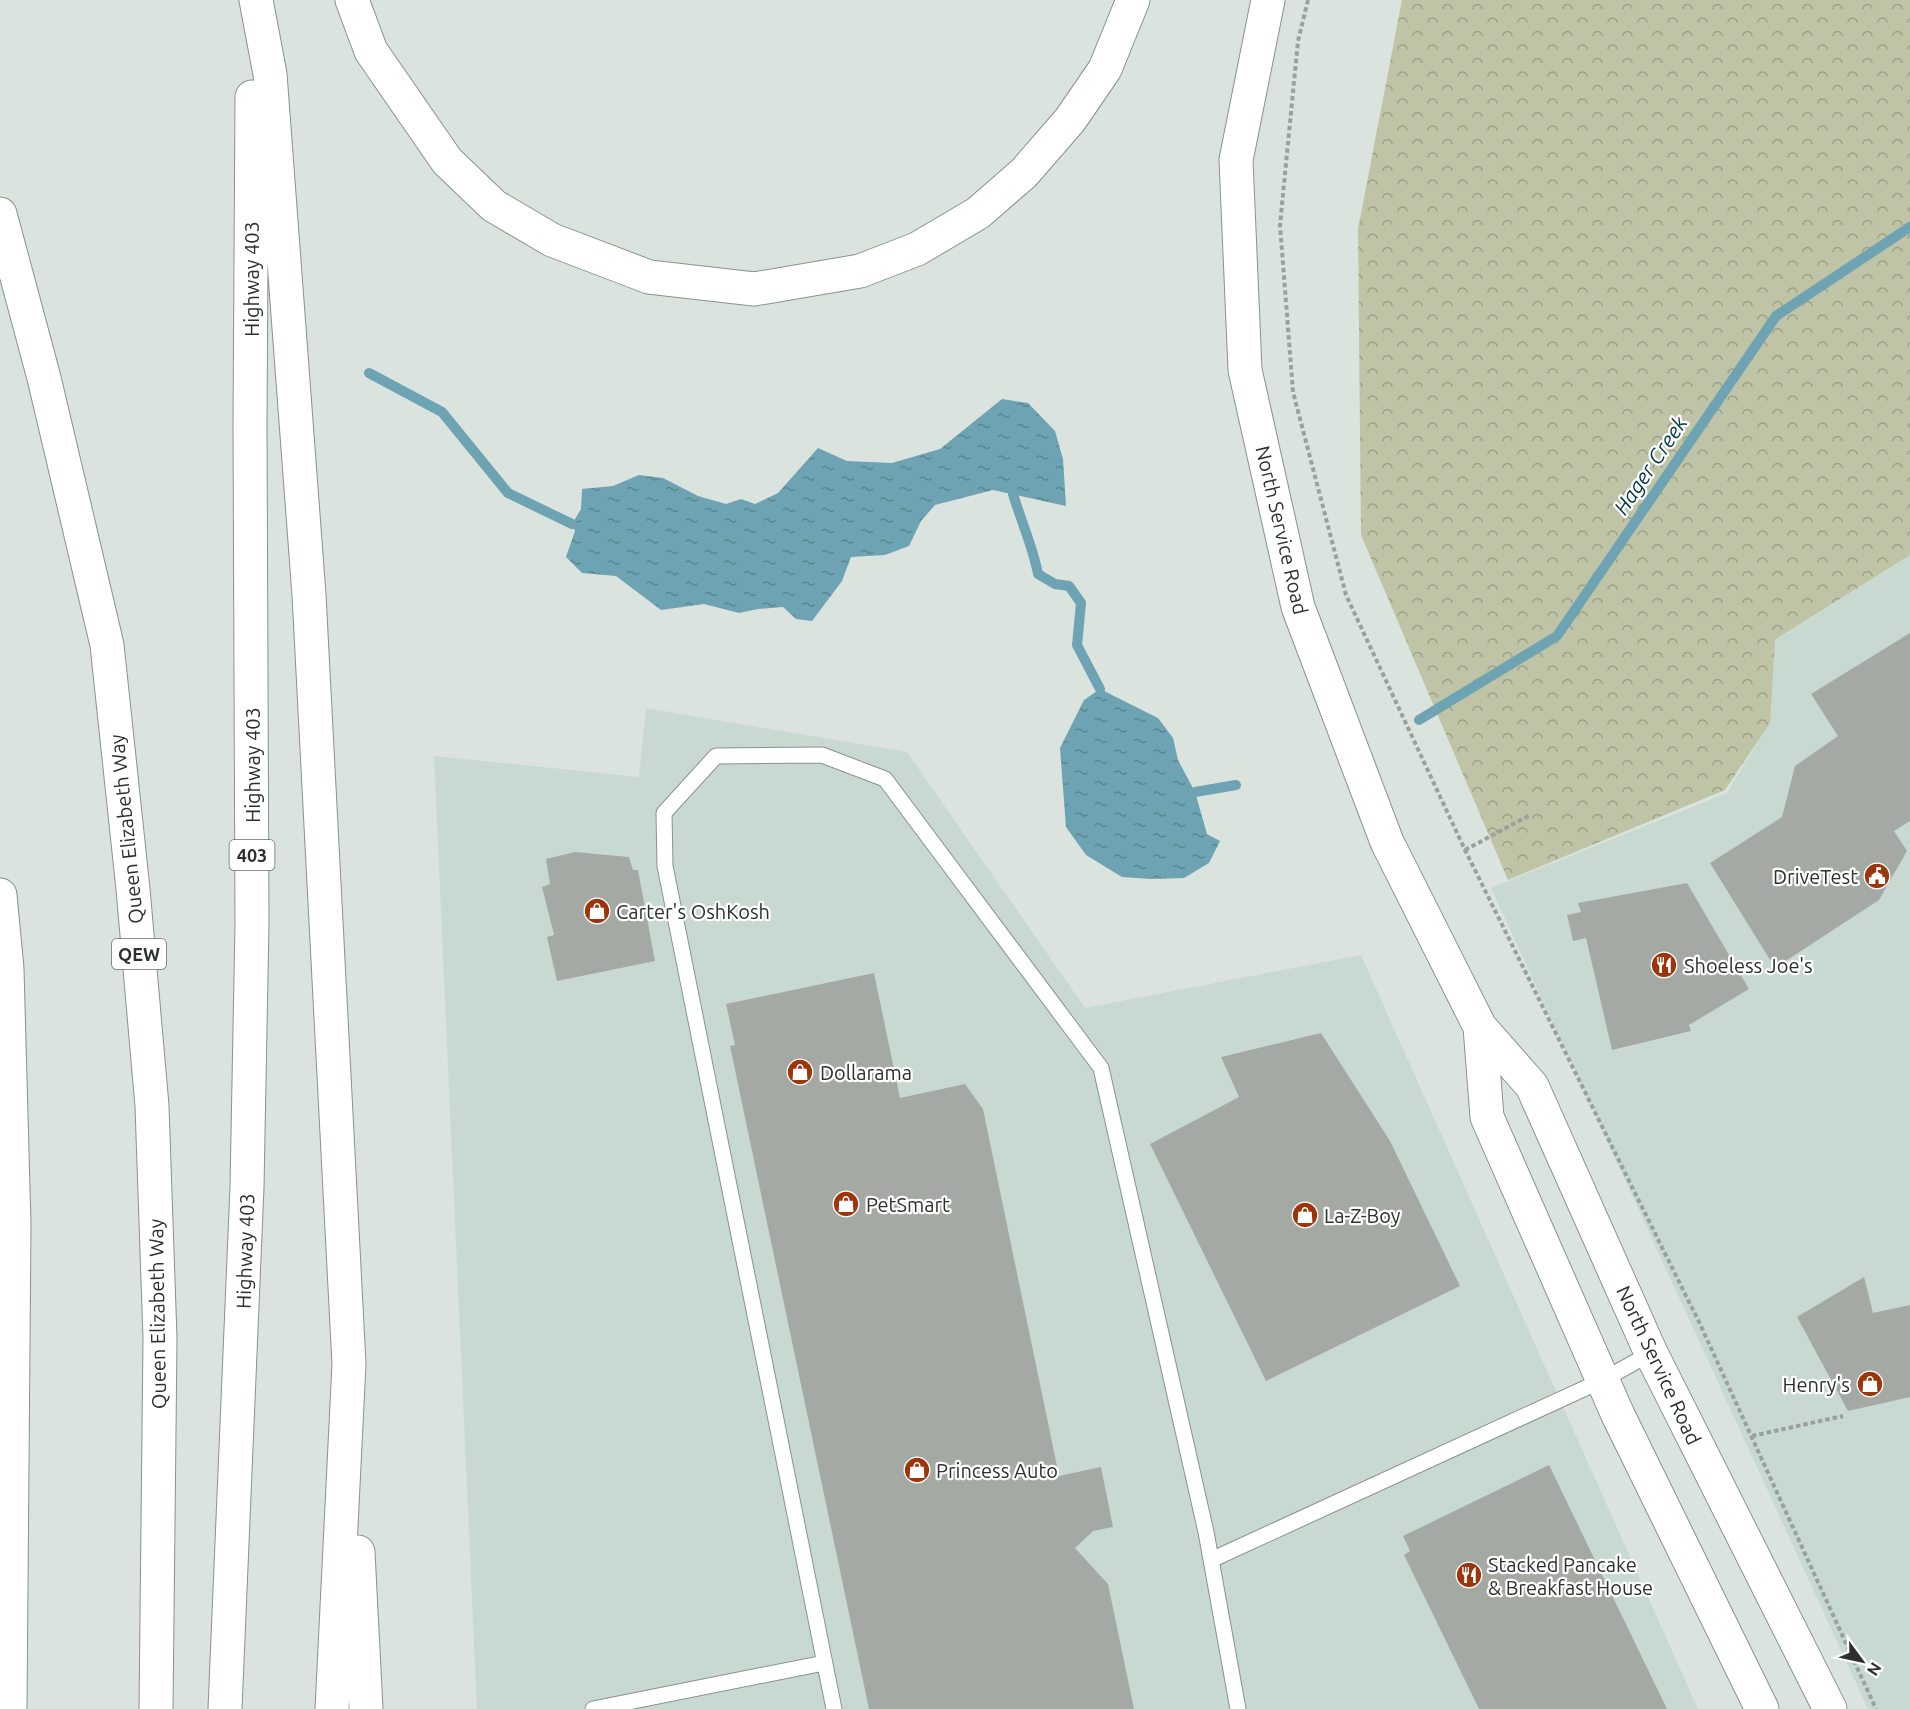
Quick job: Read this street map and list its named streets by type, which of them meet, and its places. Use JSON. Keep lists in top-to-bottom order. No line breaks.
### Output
{"streets":{"main road":["Highway 403","North Service Road","Queen Elizabeth Way","403","QEW"]},"water":["Hager Creek"],"places":{"public building":["DriveTest"],"shop":["Carter's OshKosh","Dollarama","PetSmart","La-Z-Boy","Henry's","Princess Auto"],"restaurant":["Shoeless Joe's","Stacked Pancake & Breakfast House"]},"north":"bottom right"}
